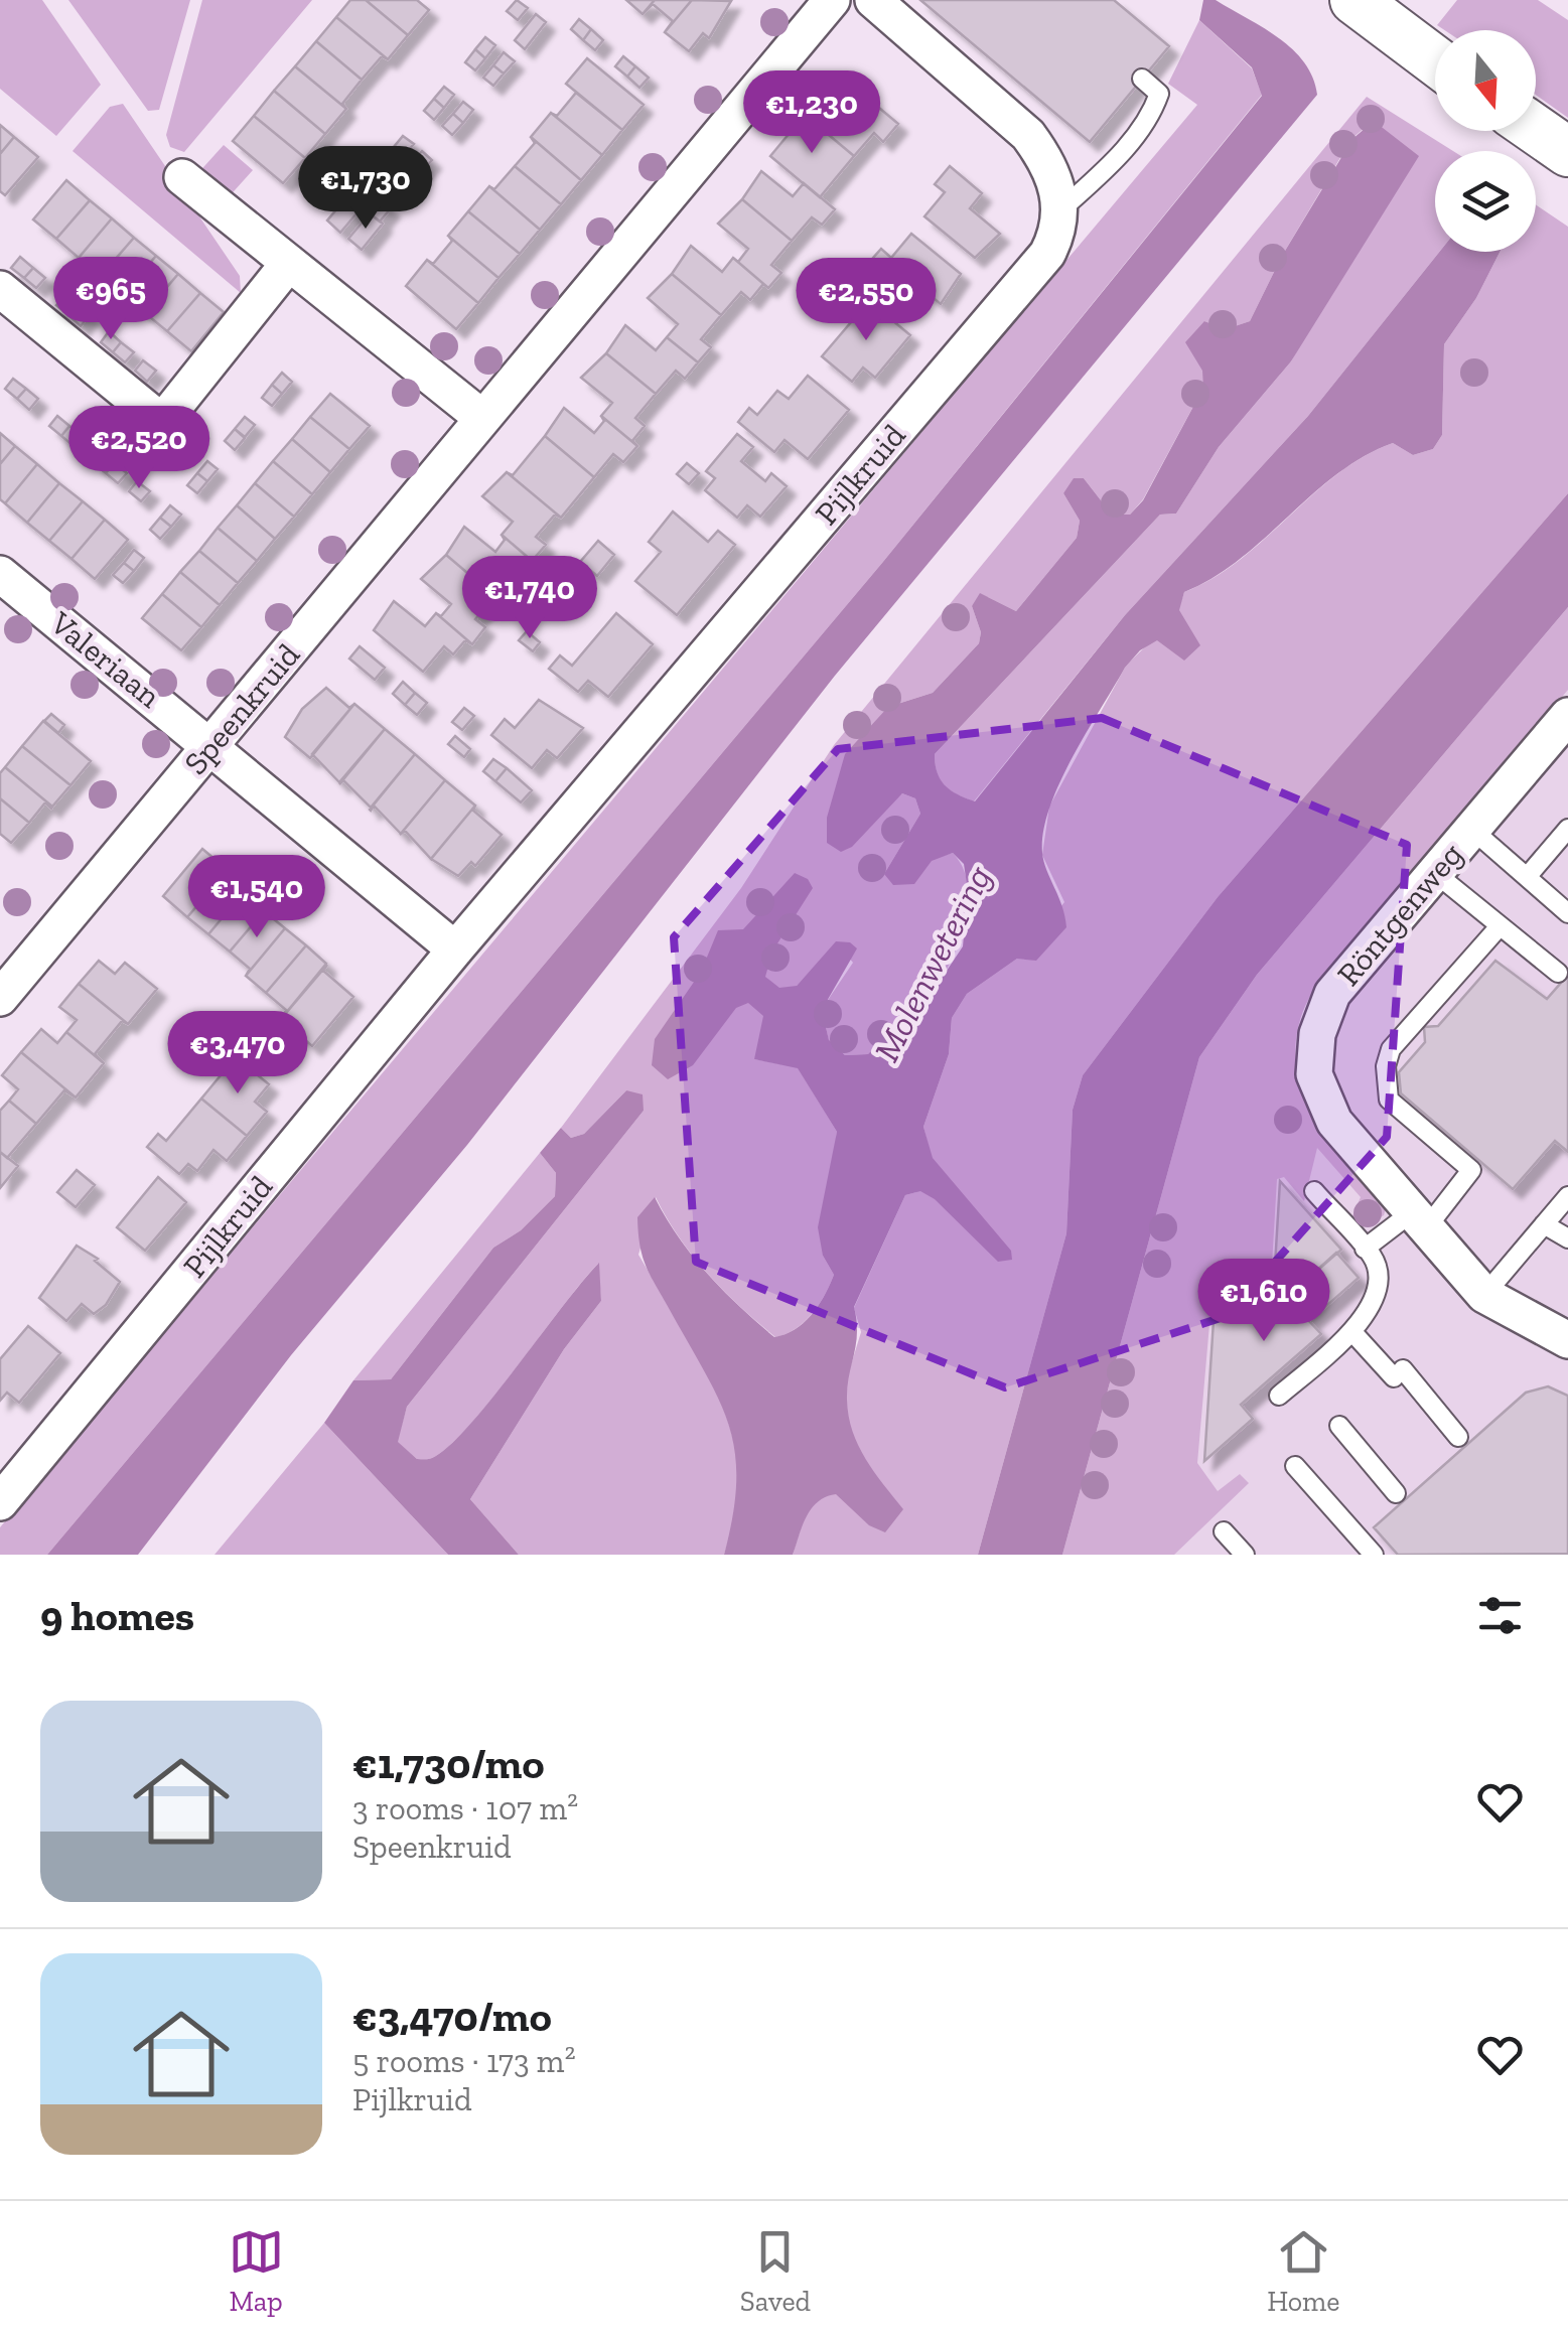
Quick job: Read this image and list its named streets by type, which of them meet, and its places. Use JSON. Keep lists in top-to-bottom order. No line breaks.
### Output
{"streets":{"street":["Pijlkruid","Valeriaan","Speenkruid","Röntgenweg"]},"crossings":[["Valeriaan","Speenkruid"]],"water":["Molenwetering"],"north":"bottom","page":{"price":["€1,230","€1,730","€965","€2,550","€2,520","€1,740","€1,540","€3,470","€1,610"],"heading":"9 homes","list":[{"name":"€1,730/mo","note":"3 rooms · 107 m² · Speenkruid"},{"name":"€3,470/mo","note":"5 rooms · 173 m² · Pijlkruid"}],"tabs":["Map","Saved","Home"]}}
